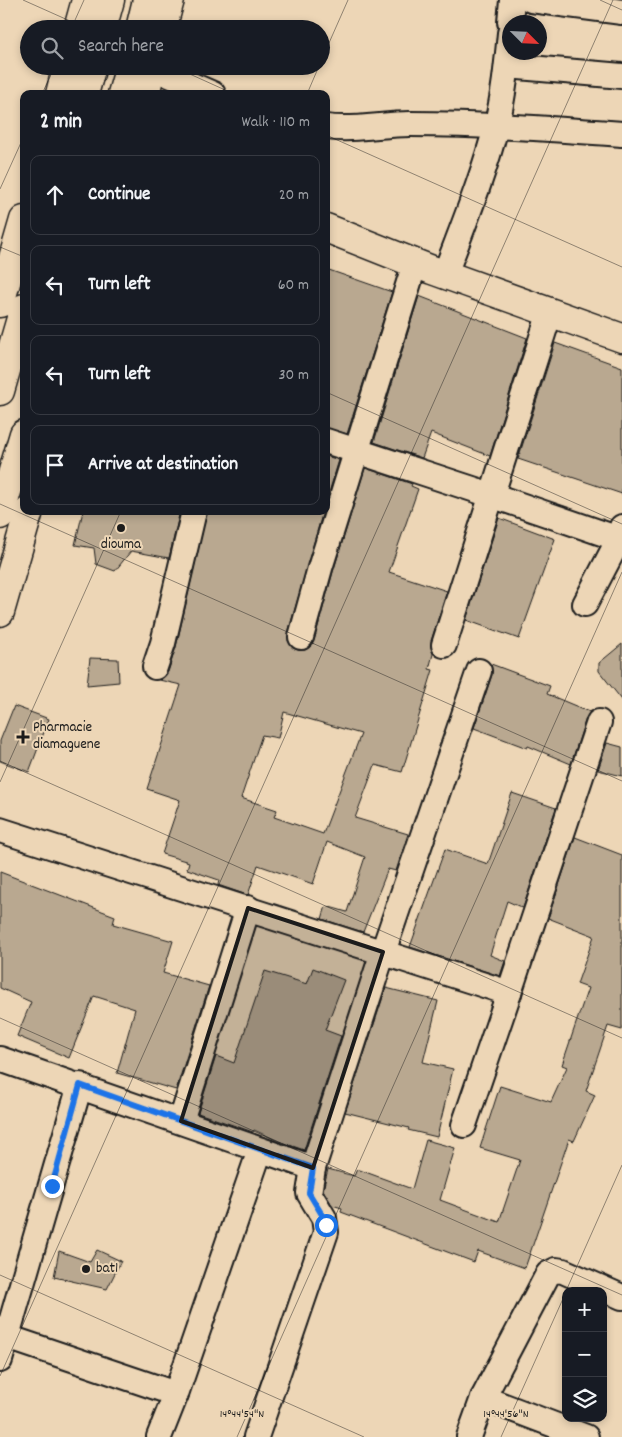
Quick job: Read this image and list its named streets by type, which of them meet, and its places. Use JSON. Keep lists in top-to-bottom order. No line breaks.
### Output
{"places":{"other":["diouma","bat1"],"health":["Pharmacie diamaguene"]},"north":"bottom right","page":{"search":"Search here","heading":["2 min","Walk · 110 m"],"list":[["Continue","20 m"],["Turn left","60 m"],["Turn left","30 m"],"Arrive at destination"],"map_buttons":["+","−"]},"coordinates":["14°44'54\"N","14°44'56\"N"]}
